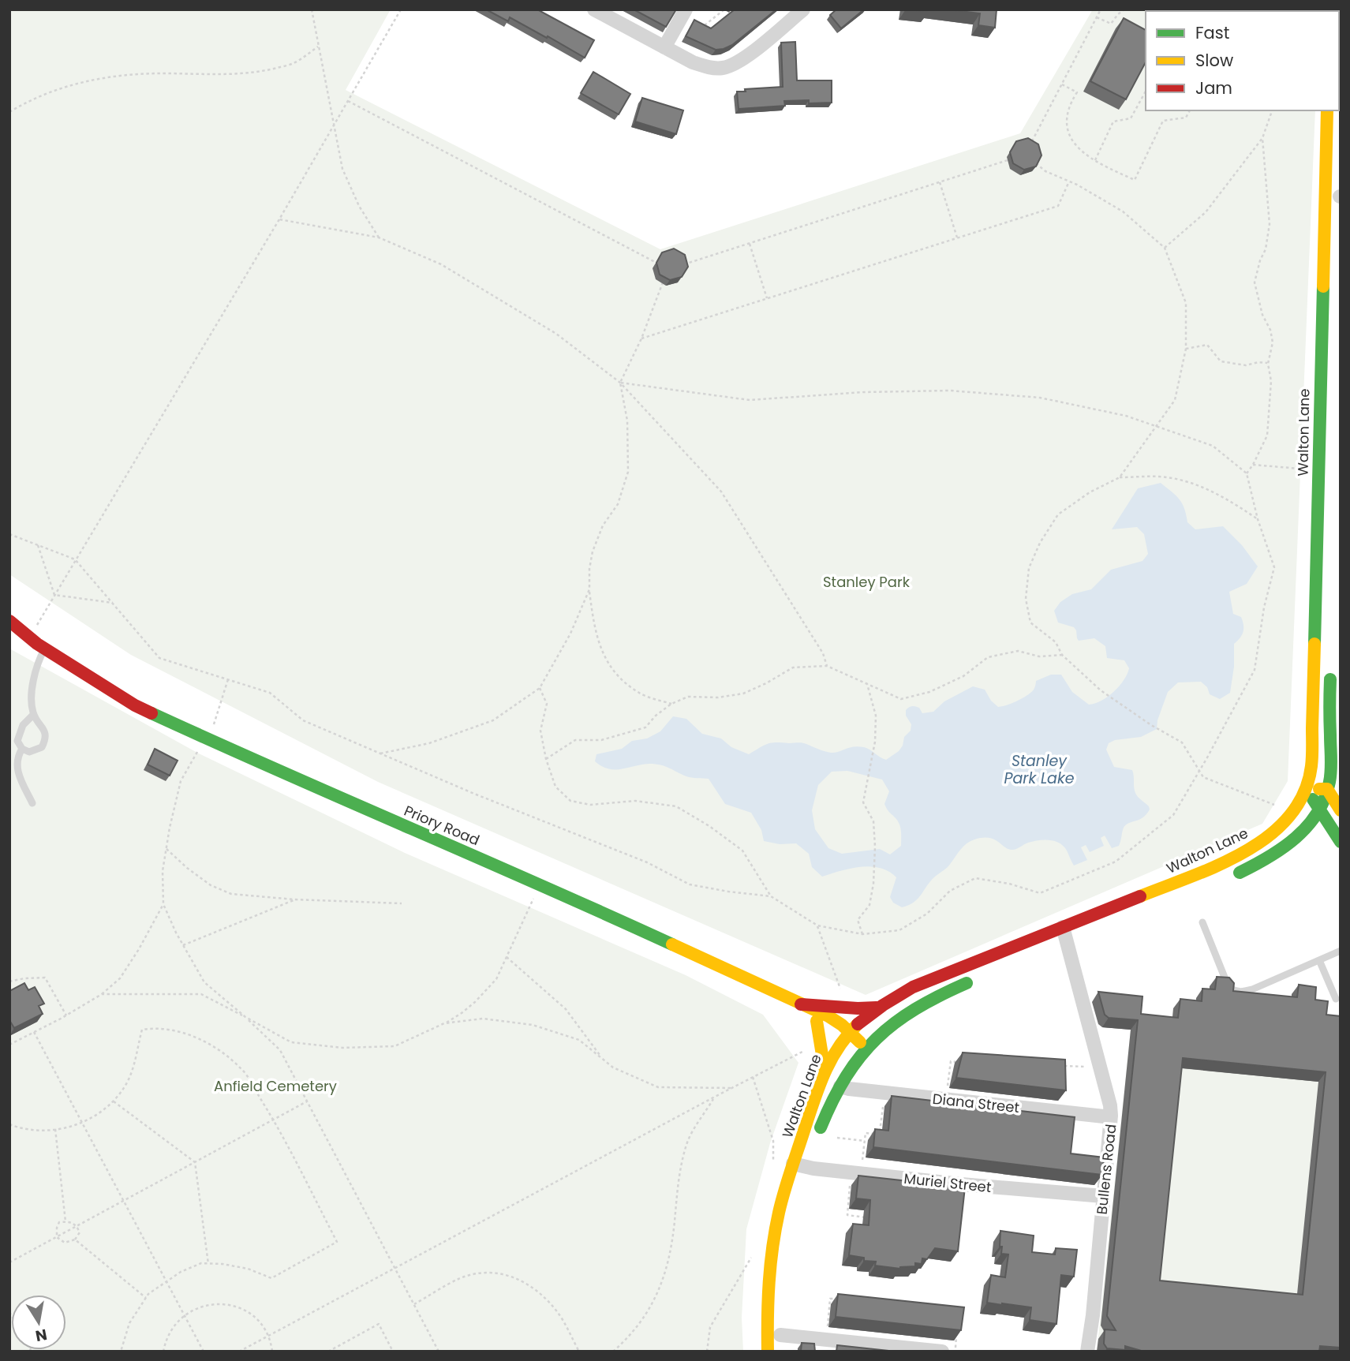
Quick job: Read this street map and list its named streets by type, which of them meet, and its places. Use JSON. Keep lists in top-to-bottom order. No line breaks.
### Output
{"streets":{"main road":["Walton Lane","Priory Road"],"street":["Diana Street","Bullens Road","Muriel Street"]},"crossings":[["Walton Lane","Priory Road"],["Walton Lane","Diana Street"],["Walton Lane","Bullens Road"],["Walton Lane","Muriel Street"],["Diana Street","Bullens Road"],["Bullens Road","Muriel Street"]],"water":["Stanley Park Lake"],"parks":["Stanley Park","Anfield Cemetery"],"legend":["Fast","Slow","Jam"],"north":"bottom"}
